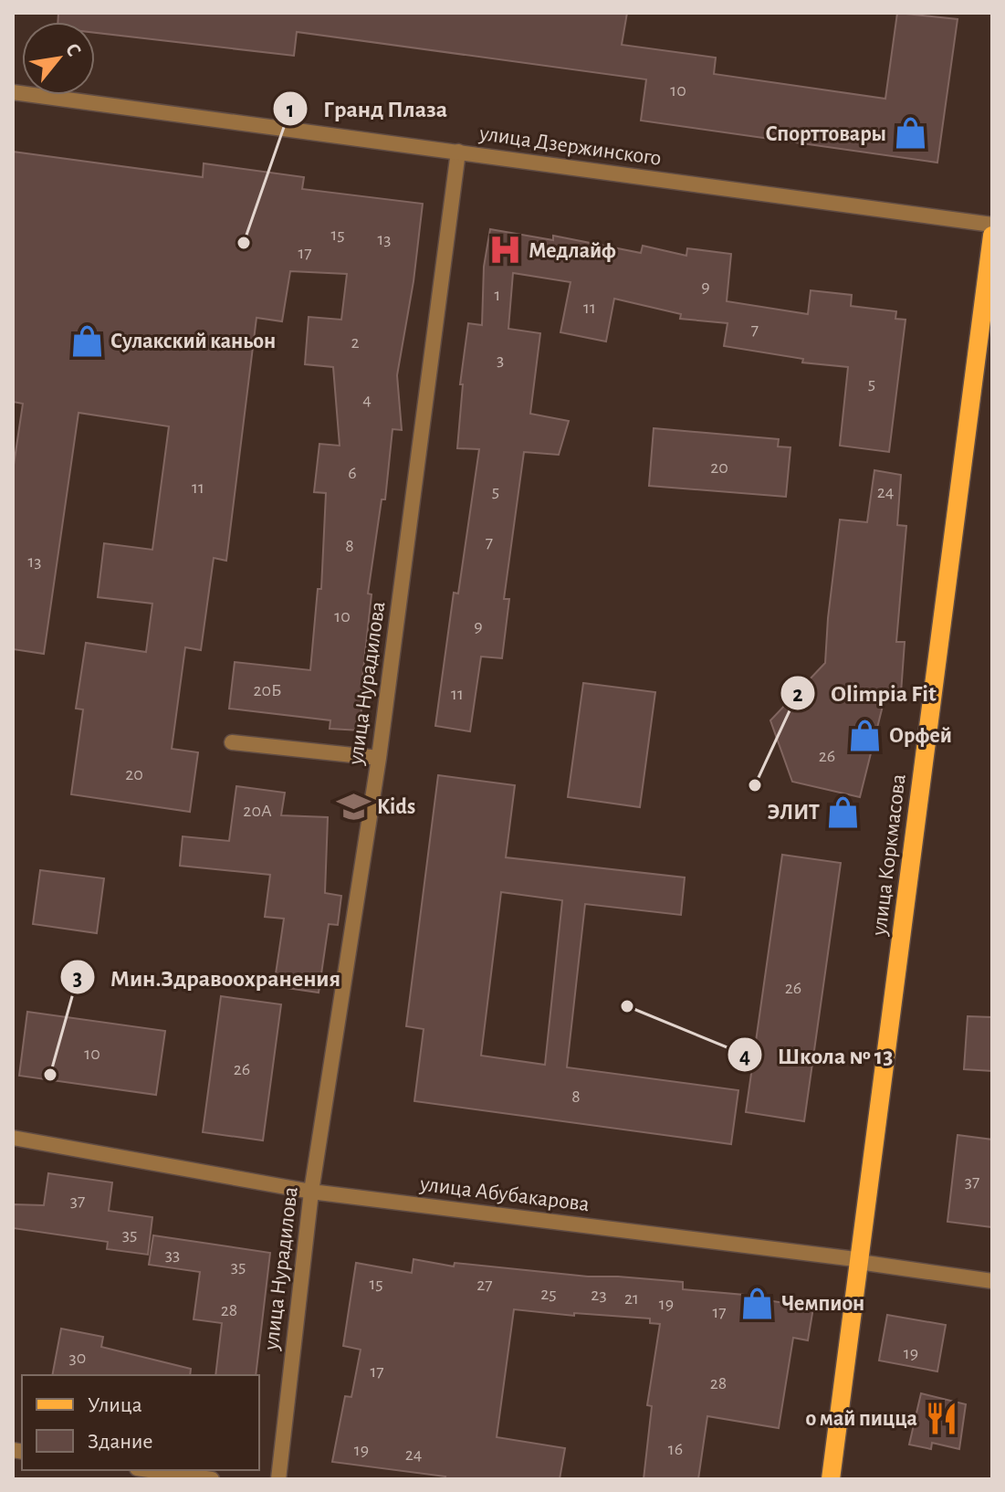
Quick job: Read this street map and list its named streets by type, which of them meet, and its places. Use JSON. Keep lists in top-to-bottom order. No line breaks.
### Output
{"streets":{"main road":["улица Коркмасова"],"street":["улица Дзержинского","улица Нурадилова","улица Абубакарова"]},"crossings":[["улица Дзержинского","улица Нурадилова"],["улица Нурадилова","улица Абубакарова"],["улица Коркмасова","улица Абубакарова"]],"places":{"shop":["Спорттовары","Сулакский каньон","Орфей","ЭЛИТ","Чемпион"],"other":["Гранд Плаза","Olimpia Fit","Школа № 13","Мин.Здравоохранения"],"hospital":["Медлайф"],"school or university":["Kids"],"restaurant":["о май пицца"]},"house_numbers":["10","15","13","17","9","1","11","7","2","3","5","4","20","6","11","5","24","7","8","13","10","9","20Б","11","26","20","20А","26","10","26","8","37","37","35","33","35","15","27","25","23","21","19","28","17","19","30","17","28","16","19","24"],"legend":["Улица","Здание"],"north":"top right"}
